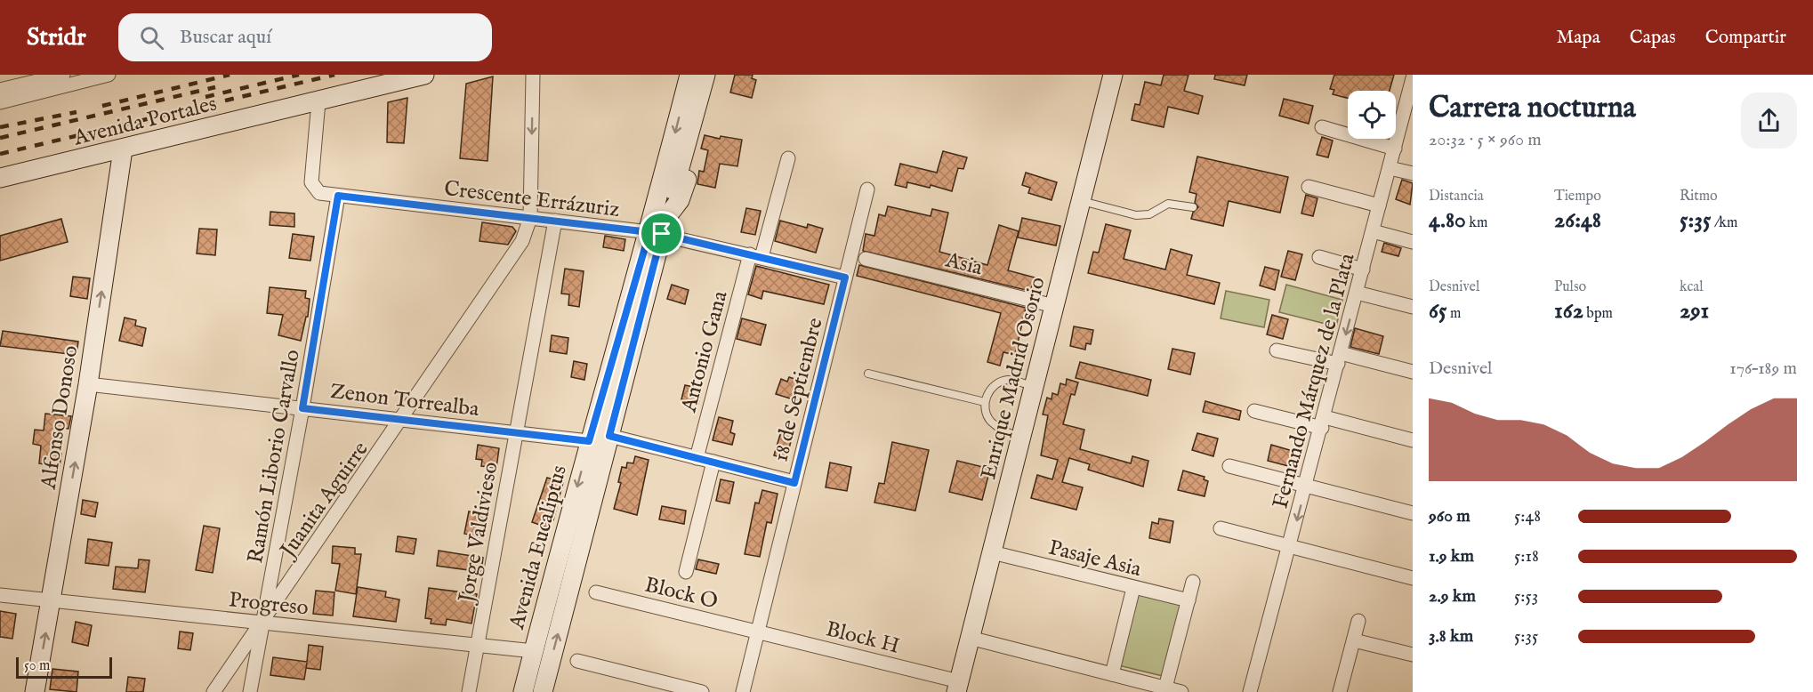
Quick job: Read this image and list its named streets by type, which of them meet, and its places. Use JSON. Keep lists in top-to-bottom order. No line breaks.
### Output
{"streets":{"main road":["Avenida Portales","Enrique Madrid Osorio","Alfonso Donoso","Avenida Eucaliptus"],"street":["Crescente Errázuriz","Asia","Antonio Gana","Fernando Márquez de la Plata","18 de Septiembre","Zenon Torrealba","Ramón Liborio Carvallo","Juanita Aguirre","Jorge Valdivieso","Pasaje Asia","Block O","Progreso","Block H"]},"crossings":[["Avenida Portales","Crescente Errázuriz"],["Avenida Portales","Alfonso Donoso"],["Crescente Errázuriz","Antonio Gana"],["Crescente Errázuriz","18 de Septiembre"],["Crescente Errázuriz","Ramón Liborio Carvallo"],["Crescente Errázuriz","Juanita Aguirre"],["Crescente Errázuriz","Jorge Valdivieso"],["Crescente Errázuriz","Avenida Eucaliptus"],["Asia","Enrique Madrid Osorio"],["Enrique Madrid Osorio","Pasaje Asia"],["Enrique Madrid Osorio","Block H"],["18 de Septiembre","Block O"],["18 de Septiembre","Block H"],["Zenon Torrealba","Alfonso Donoso"],["Zenon Torrealba","Ramón Liborio Carvallo"],["Zenon Torrealba","Juanita Aguirre"],["Zenon Torrealba","Jorge Valdivieso"],["Zenon Torrealba","Avenida Eucaliptus"],["Alfonso Donoso","Progreso"],["Ramón Liborio Carvallo","Juanita Aguirre"],["Ramón Liborio Carvallo","Progreso"],["Juanita Aguirre","Progreso"],["Jorge Valdivieso","Progreso"],["Avenida Eucaliptus","Progreso"],["Block O","Block H"]],"one_way":["Alfonso Donoso"],"scale_bar":"50 m","page":{"header":"Stridr","search":"Buscar aquí","nav":["Mapa","Capas","Compartir"],"heading":["Carrera nocturna","20:32 · 5 × 960 m"],"stats":[["Distancia","4.80 km"],["Tiempo","26:48"],["Ritmo","5:35 /km"],["Desnivel","65 m"],["Pulso","162 bpm"],["kcal","291"]],"chart":["Desnivel","176–189 m"],"list":[{"name":"960 m","note":"5:48"},{"name":"1.9 km","note":"5:18"},{"name":"2.9 km","note":"5:53"},{"name":"3.8 km","note":"5:35"}],"scale":"50 m"}}
